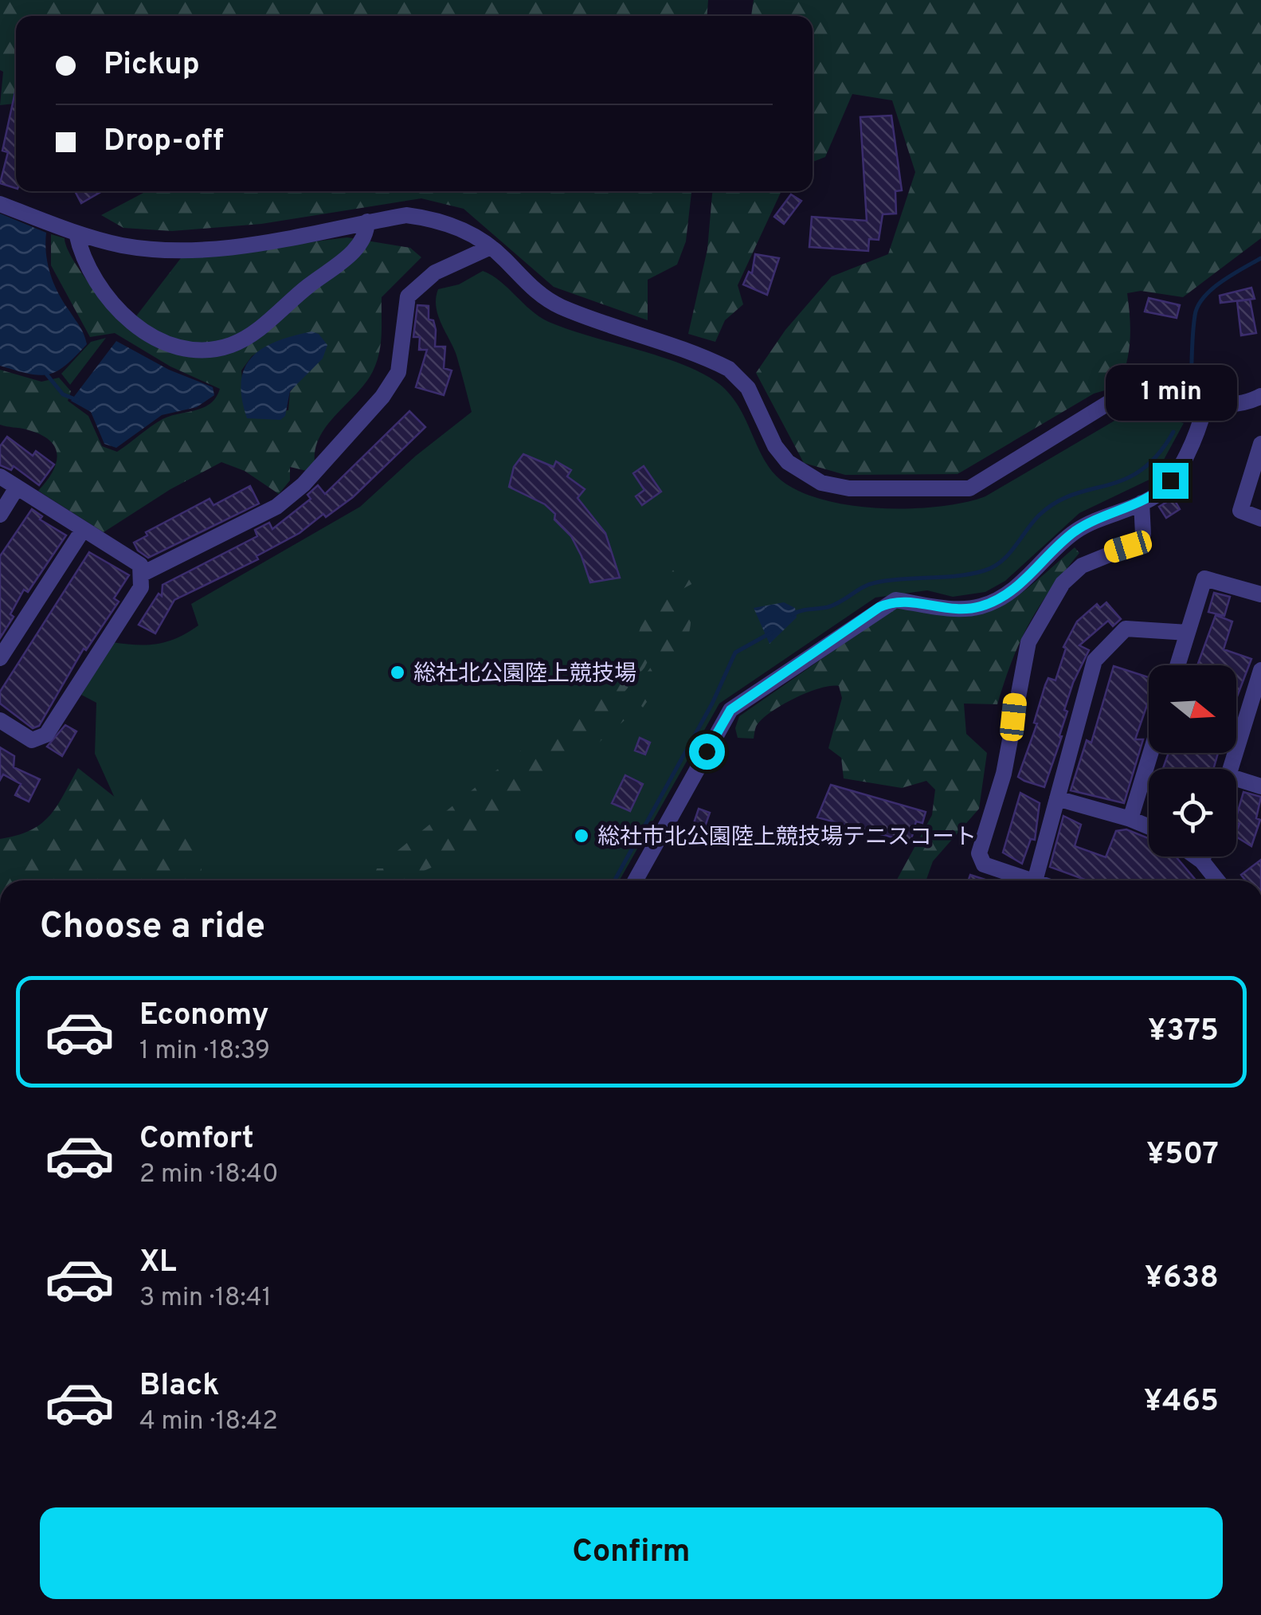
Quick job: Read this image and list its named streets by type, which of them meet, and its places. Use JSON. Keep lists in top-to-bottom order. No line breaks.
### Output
{"places":["総社北公園陸上競技場","総社市北公園陸上競技場テニスコート"],"north":"right","page":{"banner":["Pickup","Drop-off"],"bubble":"1 min","heading":"Choose a ride","list":[{"name":"Economy","note":"1 min · 18:39","value":"¥375"},{"name":"Comfort","note":"2 min · 18:40","value":"¥507"},{"name":"XL","note":"3 min · 18:41","value":"¥638"},{"name":"Black","note":"4 min · 18:42","value":"¥465"}],"buttons":"Confirm"}}
